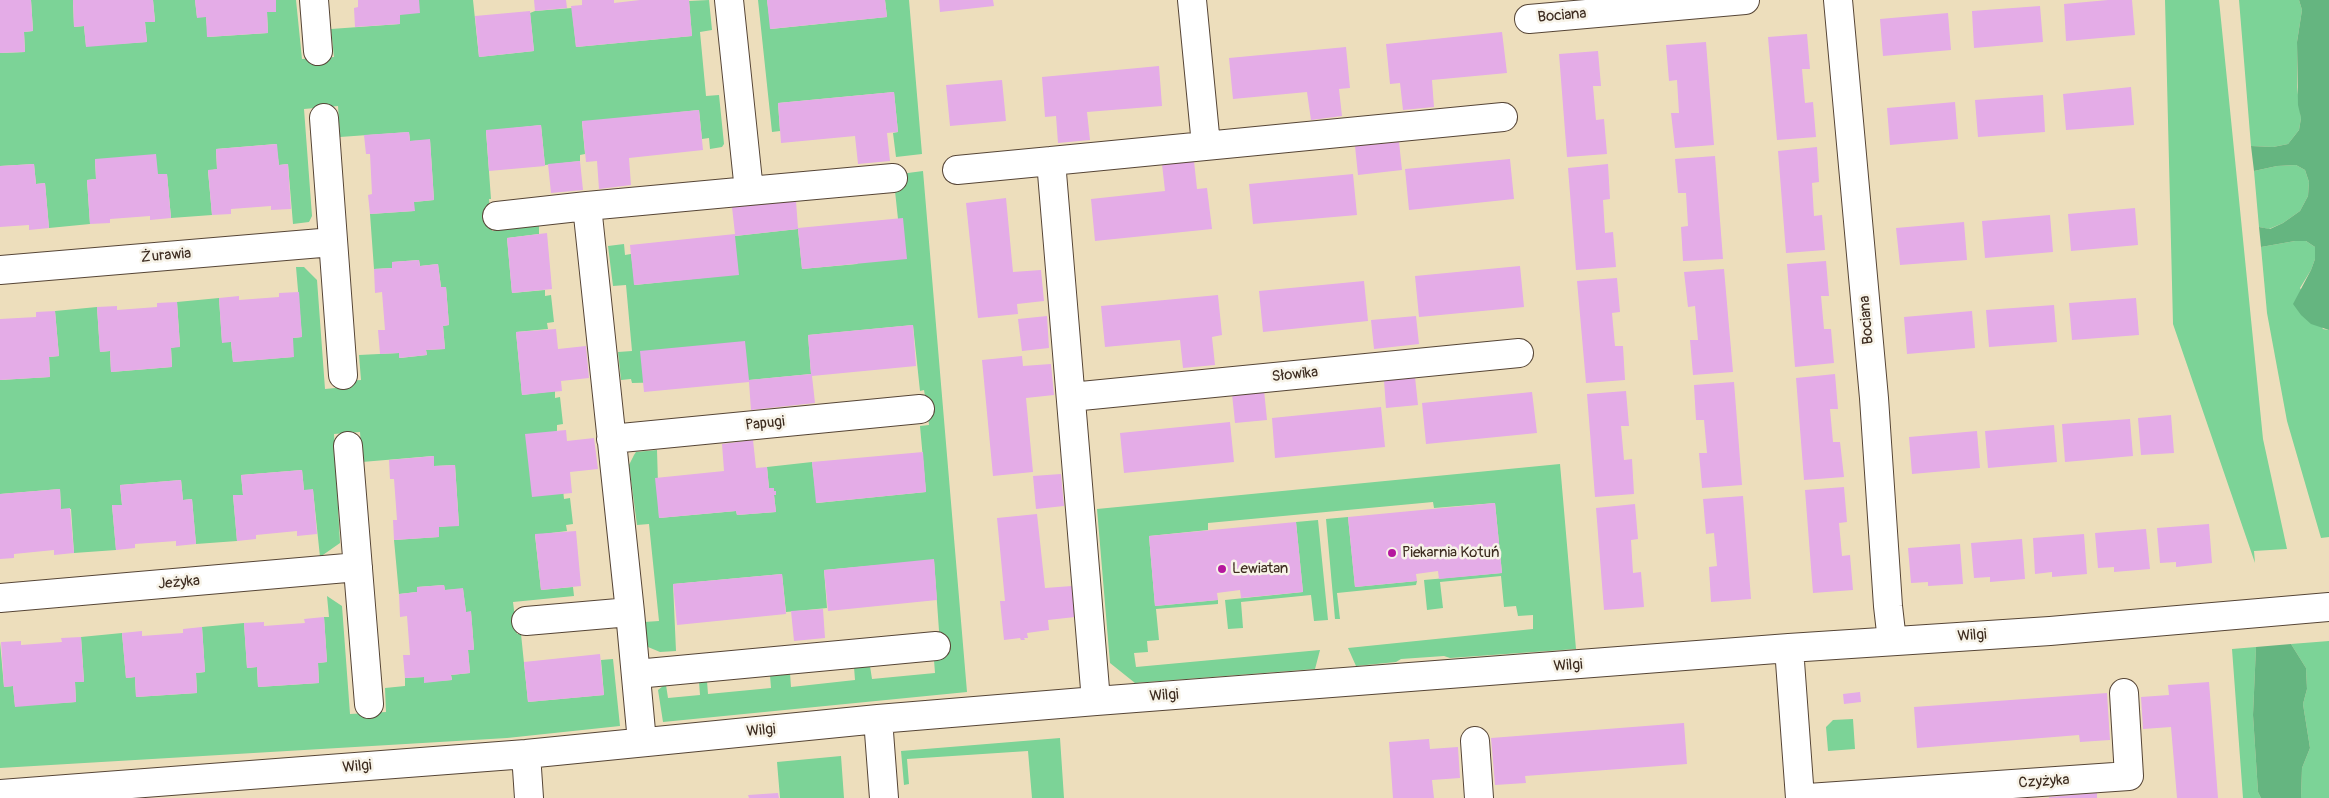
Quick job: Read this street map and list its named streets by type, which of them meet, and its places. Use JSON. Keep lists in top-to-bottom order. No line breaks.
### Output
{"streets":{"street":["Bociana","Żurawia","Słowika","Papugi","Jeżyka","Wilgi","Czyżyka"]},"crossings":[["Bociana","Wilgi"]],"places":["Piekarnia Kotuń","Lewiatan"]}
